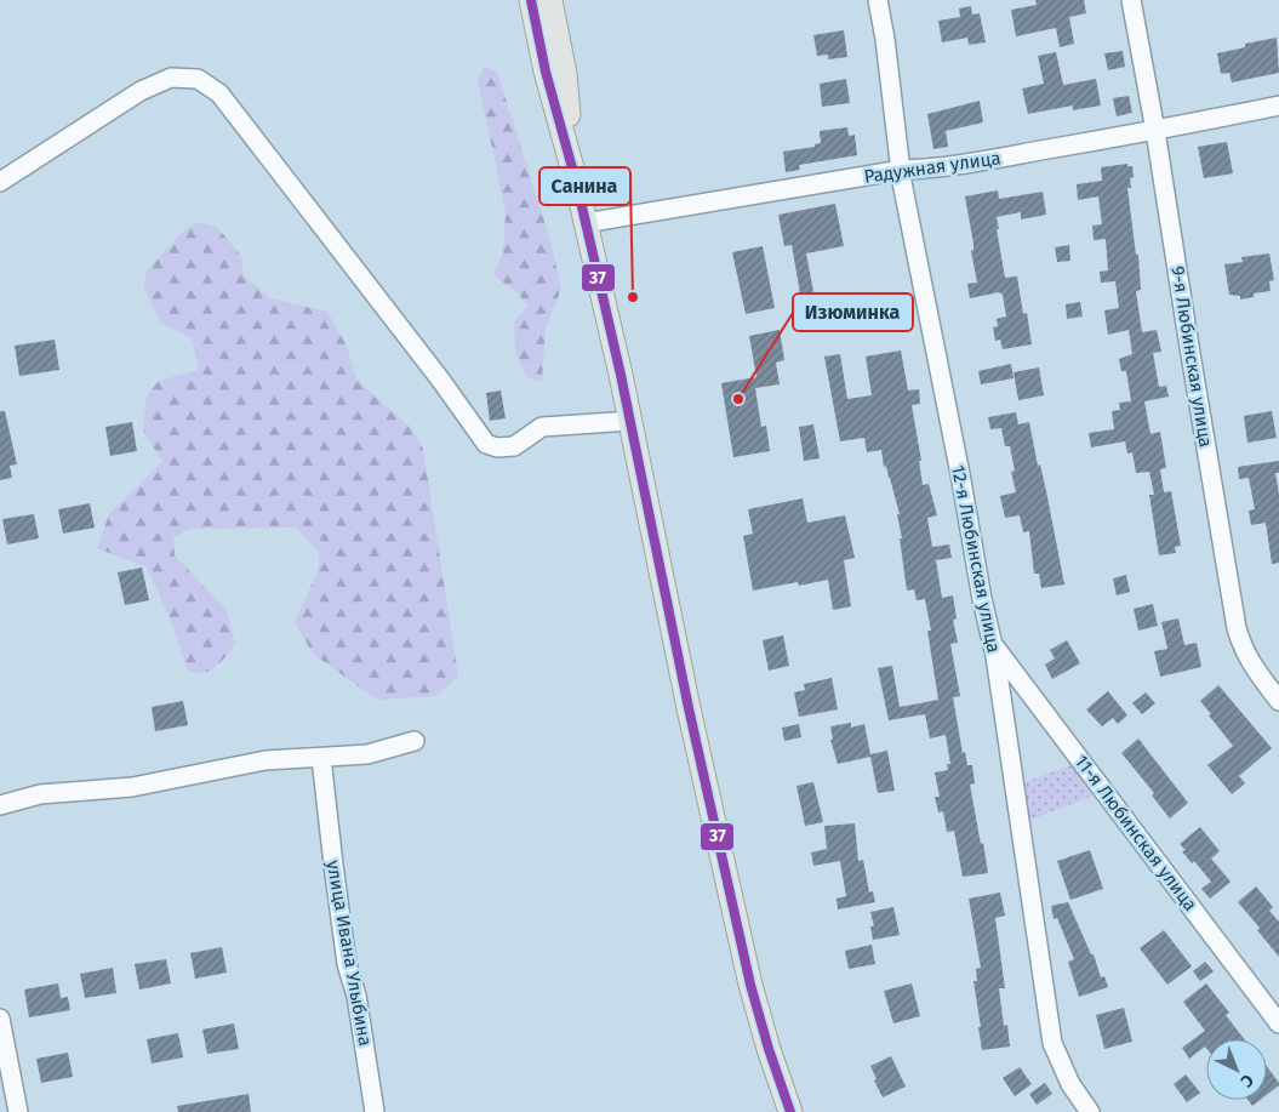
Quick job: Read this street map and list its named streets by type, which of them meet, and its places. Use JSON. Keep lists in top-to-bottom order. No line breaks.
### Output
{"streets":{"street":["Радужная улица","9-я Любинская улица","12-я Любинская улица","11-я Любинская улица","улица Ивана Улыбина"]},"crossings":[["Радужная улица","9-я Любинская улица"],["Радужная улица","12-я Любинская улица"],["12-я Любинская улица","11-я Любинская улица"]],"places":["Санина","Изюминка"],"lines":["transit line 37"],"north":"bottom right"}
